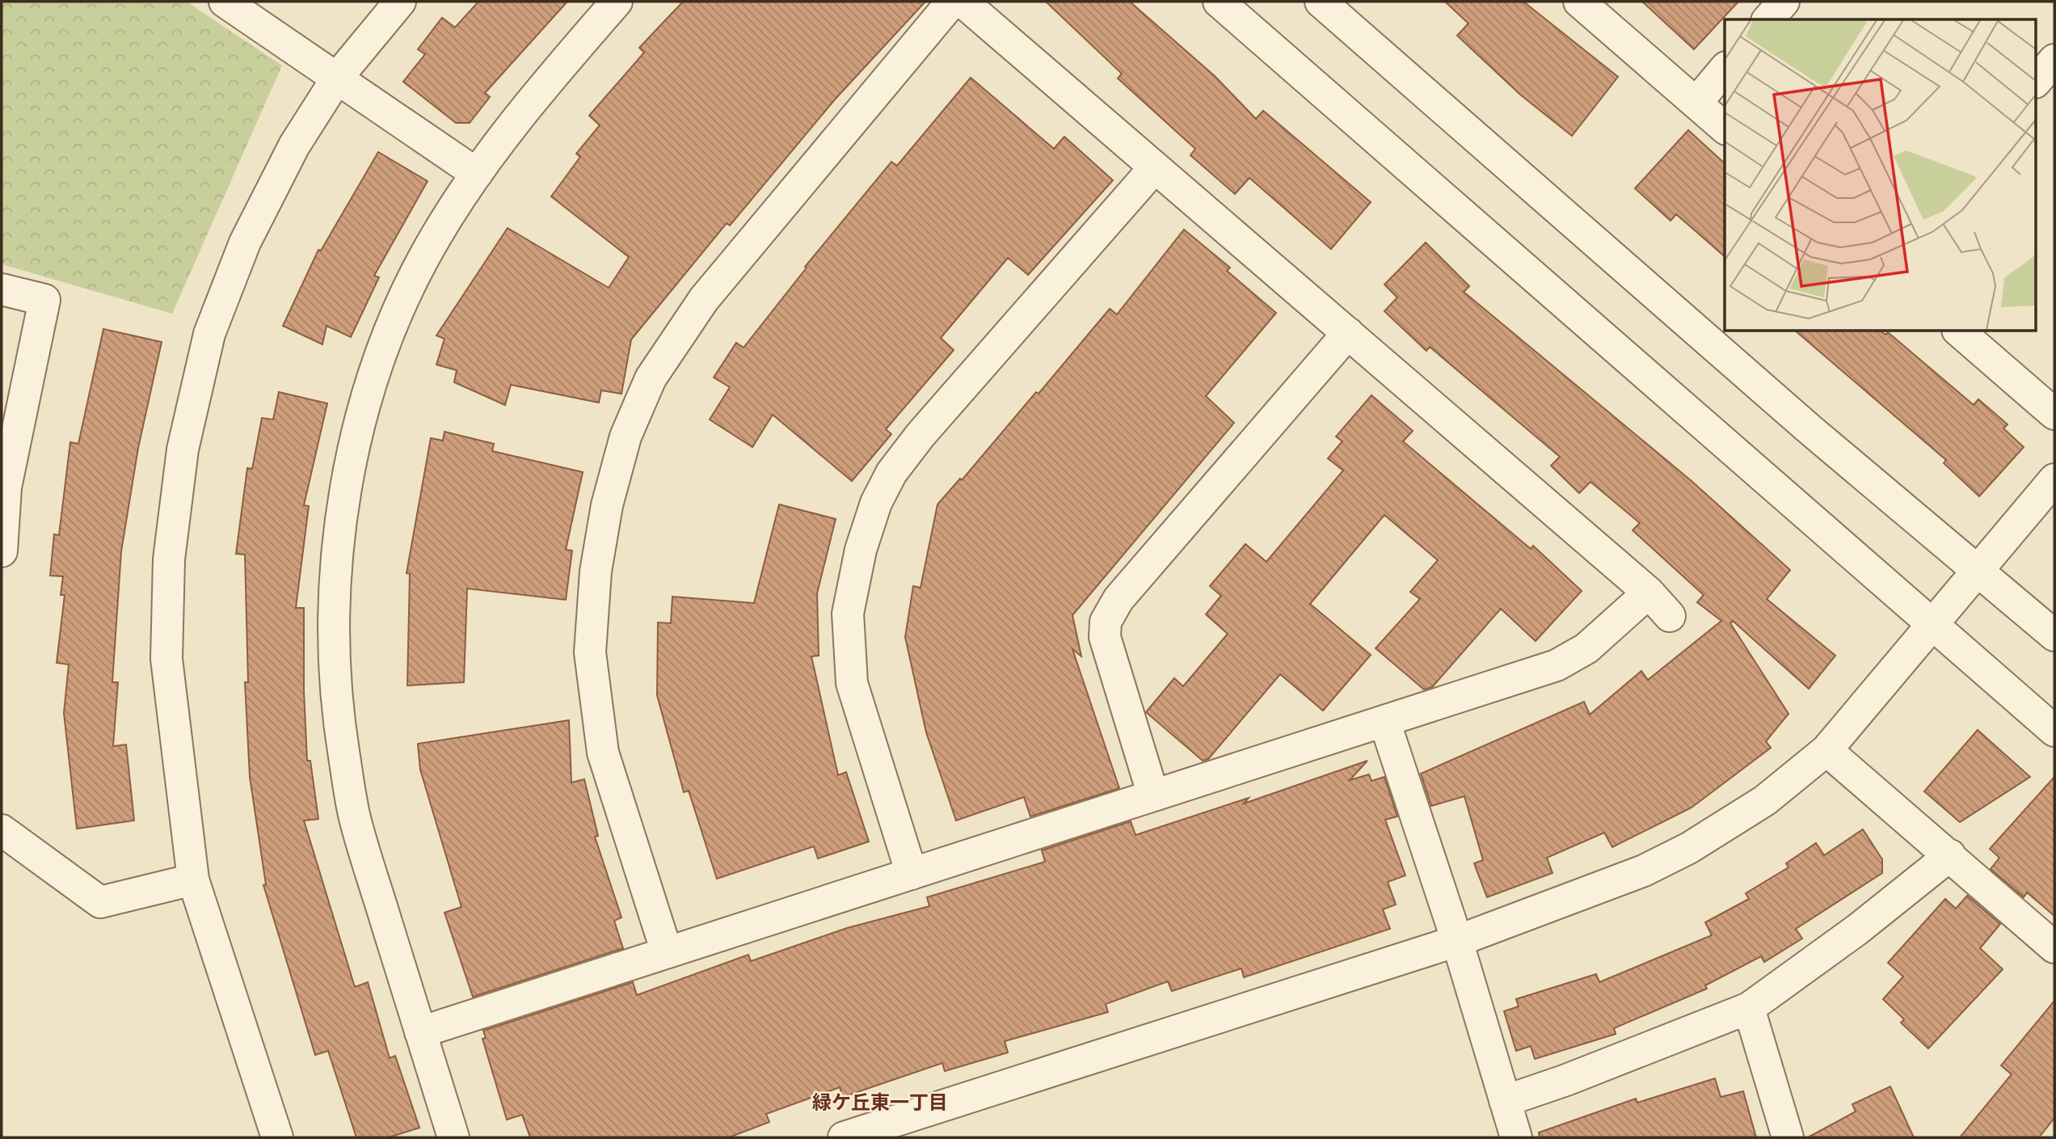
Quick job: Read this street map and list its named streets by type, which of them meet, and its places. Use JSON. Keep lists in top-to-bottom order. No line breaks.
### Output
{"districts":["緑ケ丘東一丁目"]}
